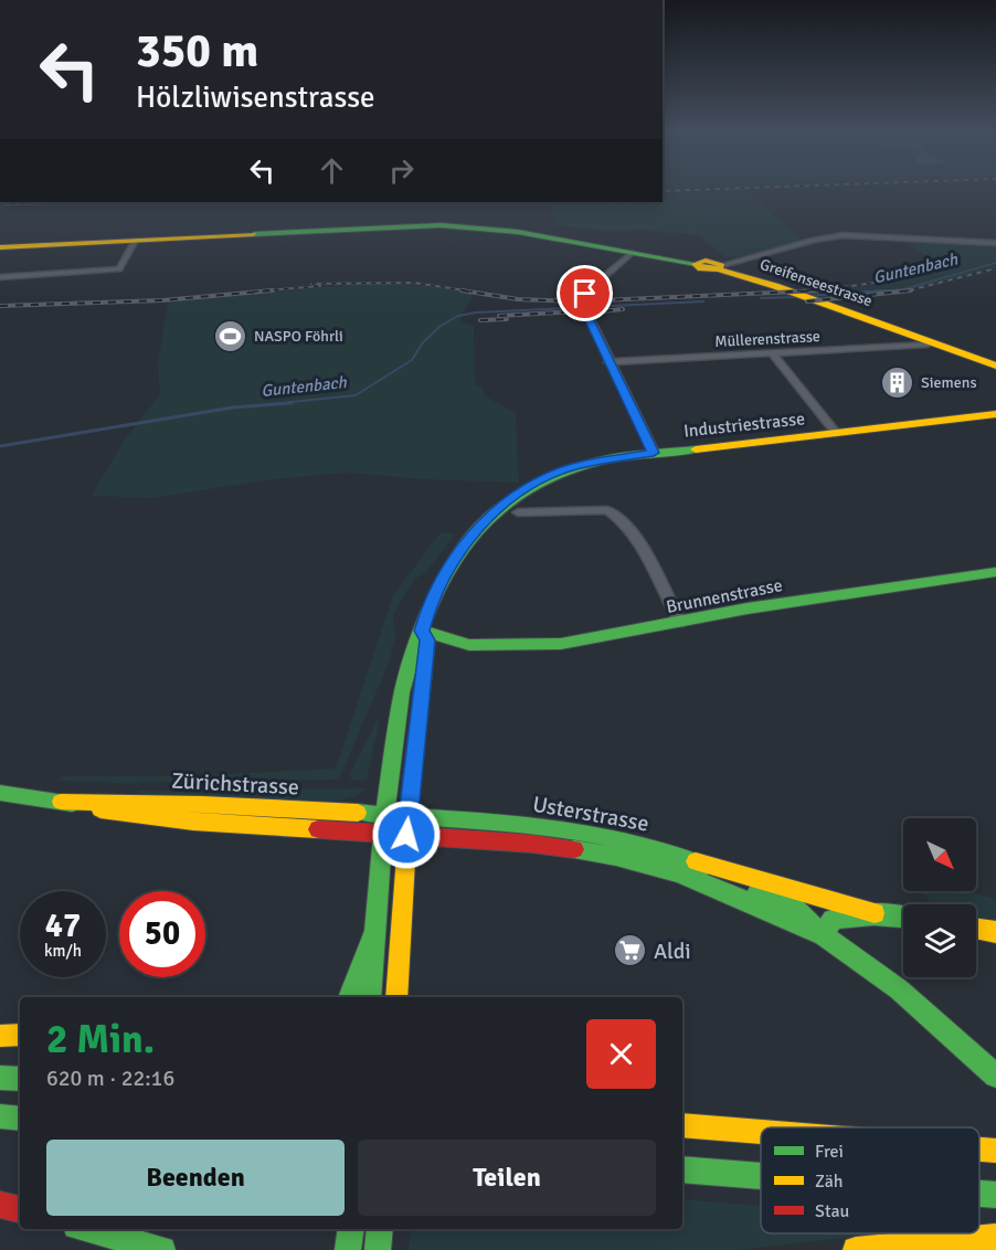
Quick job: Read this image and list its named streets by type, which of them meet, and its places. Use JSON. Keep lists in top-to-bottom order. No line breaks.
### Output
{"streets":{"main road":["Greifenseestrasse","Industriestrasse","Brunnenstrasse","Zürichstrasse","Usterstrasse"],"street":["Müllerenstrasse"]},"crossings":[["Greifenseestrasse","Müllerenstrasse"],["Müllerenstrasse","Industriestrasse"],["Industriestrasse","Brunnenstrasse"],["Industriestrasse","Zürichstrasse"],["Industriestrasse","Usterstrasse"],["Zürichstrasse","Usterstrasse"]],"water":["Guntenbach"],"places":{"sports":["NASPO Föhrli"],"building":["Siemens"],"supermarket":["Aldi"]},"legend":["Frei","Zäh","Stau"],"north":"bottom right","page":{"turn":["350 m","Hölzliwisenstrasse"],"speed":"47 km/h","limit":"50","heading":["2 Min.","620 m · 22:16"],"buttons":["Beenden","Teilen"]}}
